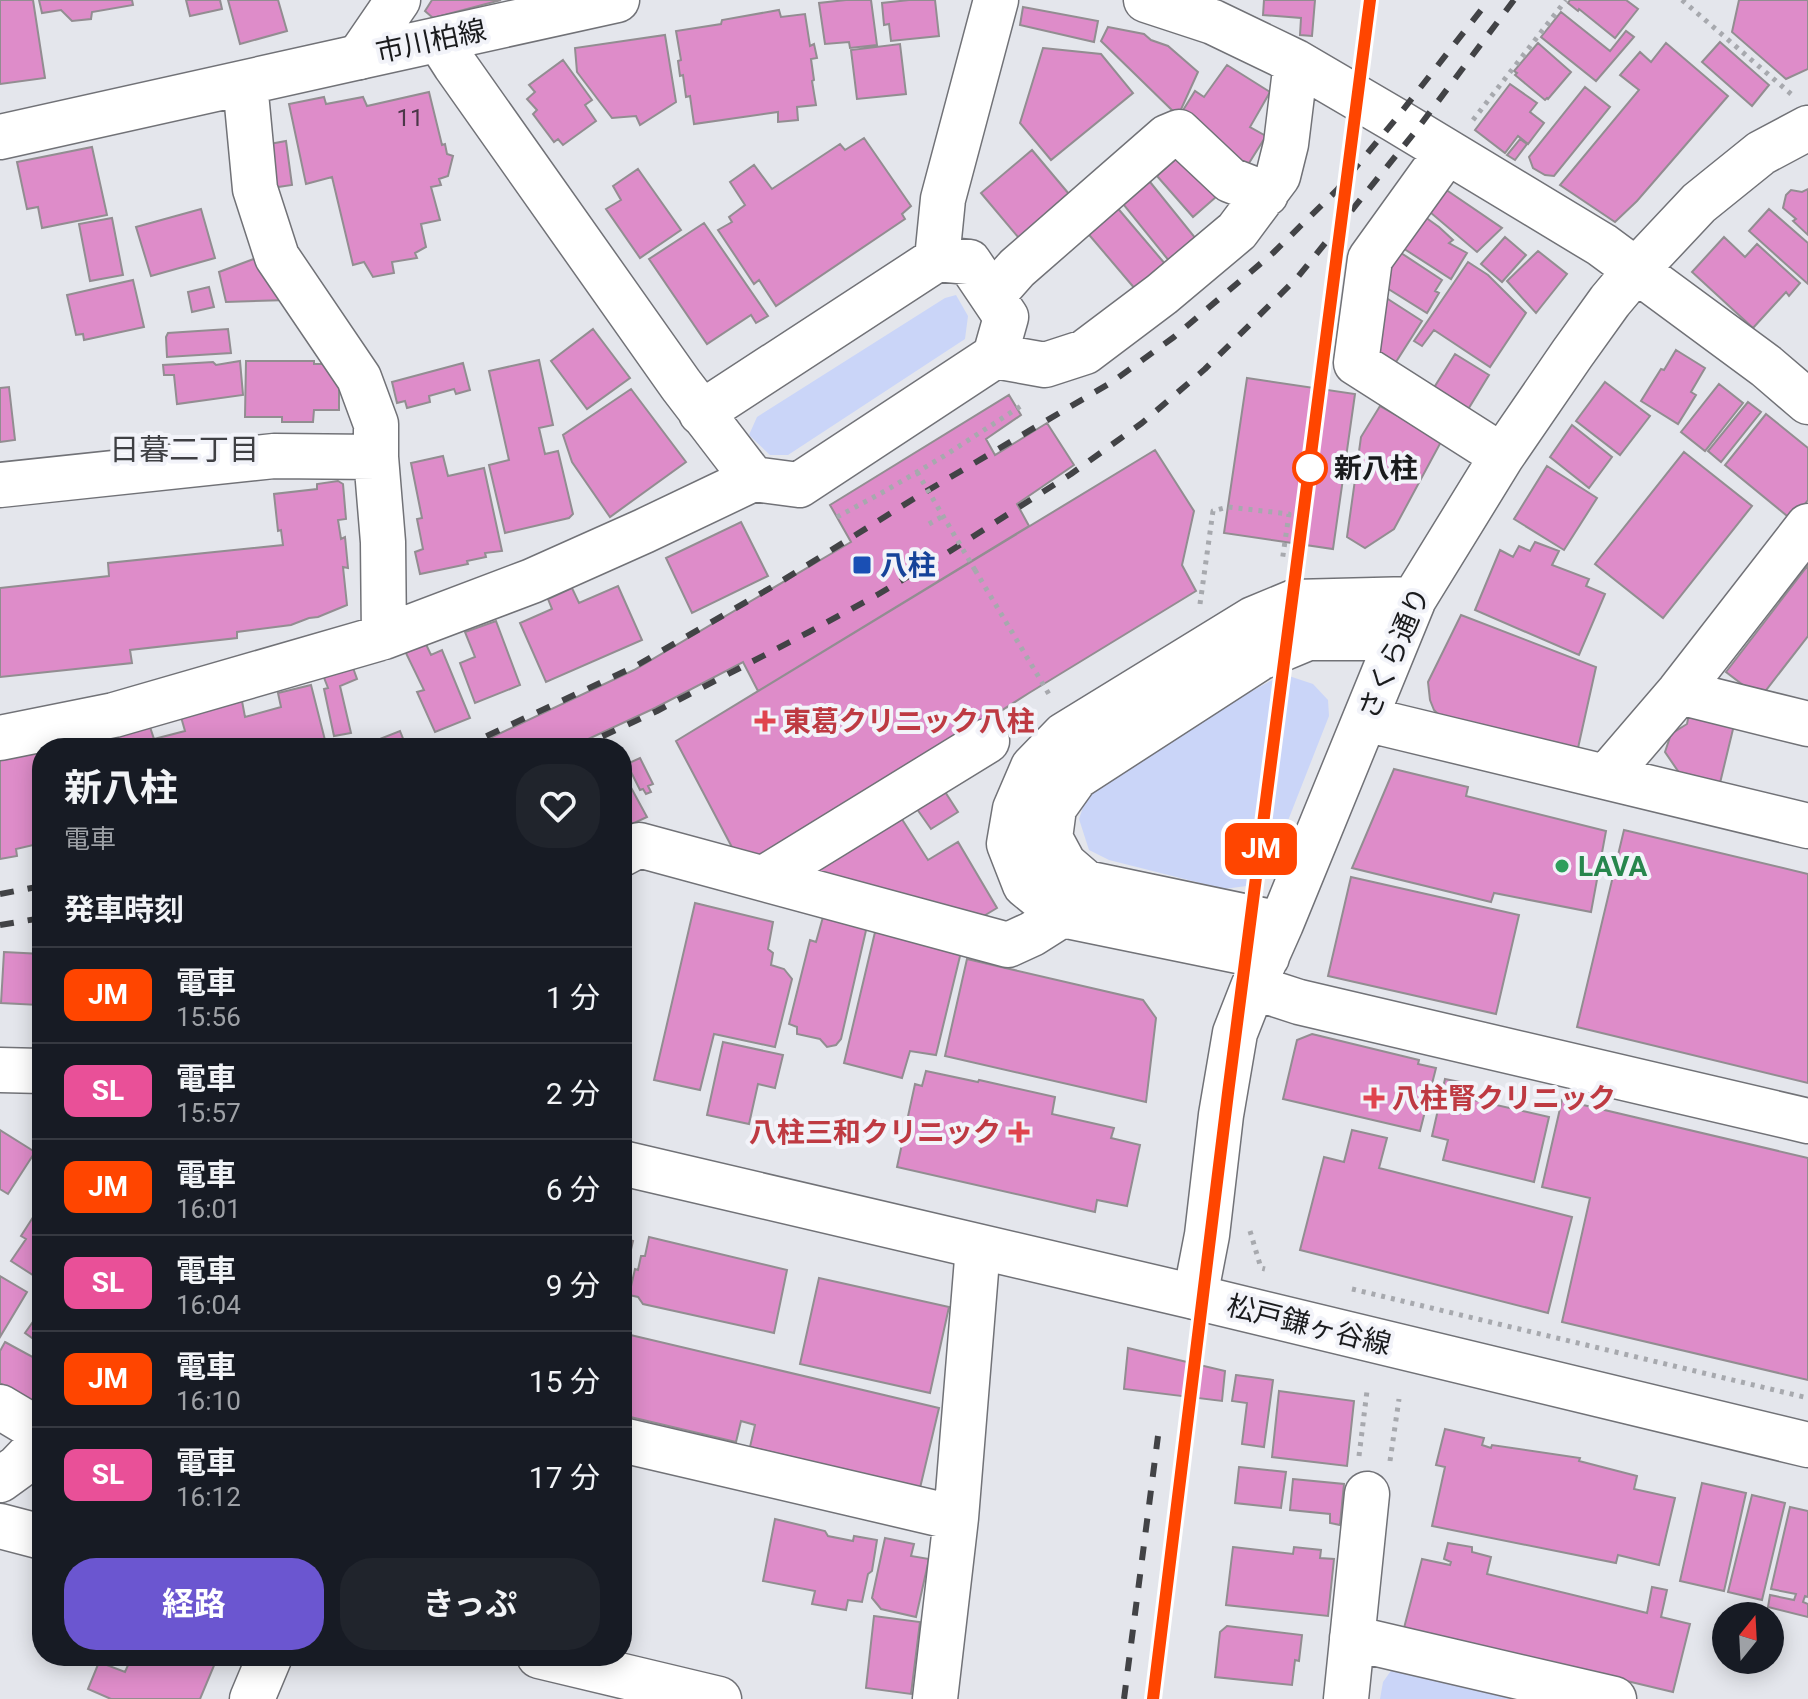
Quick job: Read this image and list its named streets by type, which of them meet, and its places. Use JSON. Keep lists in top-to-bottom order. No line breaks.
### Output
{"streets":{"street":["市川柏線","さくら通り","松戸鎌ヶ谷線"]},"crossings":[["さくら通り","松戸鎌ヶ谷線"]],"districts":["日暮二丁目"],"places":{"other":["新八柱","LAVA"],"transit":["八柱"],"health":["東葛クリニック八柱","八柱腎クリニック","八柱三和クリニック"]},"house_numbers":["11"],"north":"top","page":{"on_map":"JM","heading":[["新八柱","電車"],"発車時刻"],"list":[{"mark":"JM","name":"電車","note":"15:56","value":"1 分"},{"mark":"SL","name":"電車","note":"15:57","value":"2 分"},{"mark":"JM","name":"電車","note":"16:01","value":"6 分"},{"mark":"SL","name":"電車","note":"16:04","value":"9 分"},{"mark":"JM","name":"電車","note":"16:10","value":"15 分"},{"mark":"SL","name":"電車","note":"16:12","value":"17 分"}],"buttons":["経路","きっぷ"]}}
